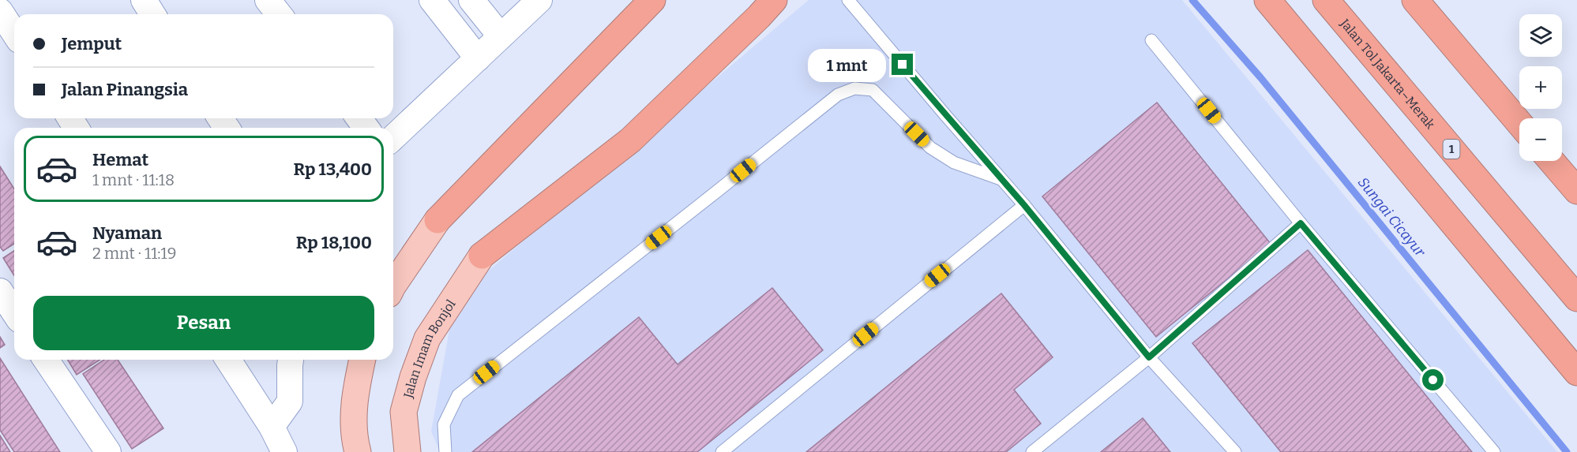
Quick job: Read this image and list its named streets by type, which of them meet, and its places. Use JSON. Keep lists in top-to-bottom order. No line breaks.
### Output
{"streets":{"highway":["Jalan Tol Jakarta–Merak","1"],"main road":["Jalan Imam Bonjol"]},"water":["Sungai Cicayur"],"page":{"map_buttons":["+","−"],"banner":["Jemput","Jalan Pinangsia"],"bubble":"1 mnt","list":[{"name":"Hemat","note":"1 mnt · 11:18","value":"Rp 13,400"},{"name":"Nyaman","note":"2 mnt · 11:19","value":"Rp 18,100"}],"buttons":"Pesan"}}
